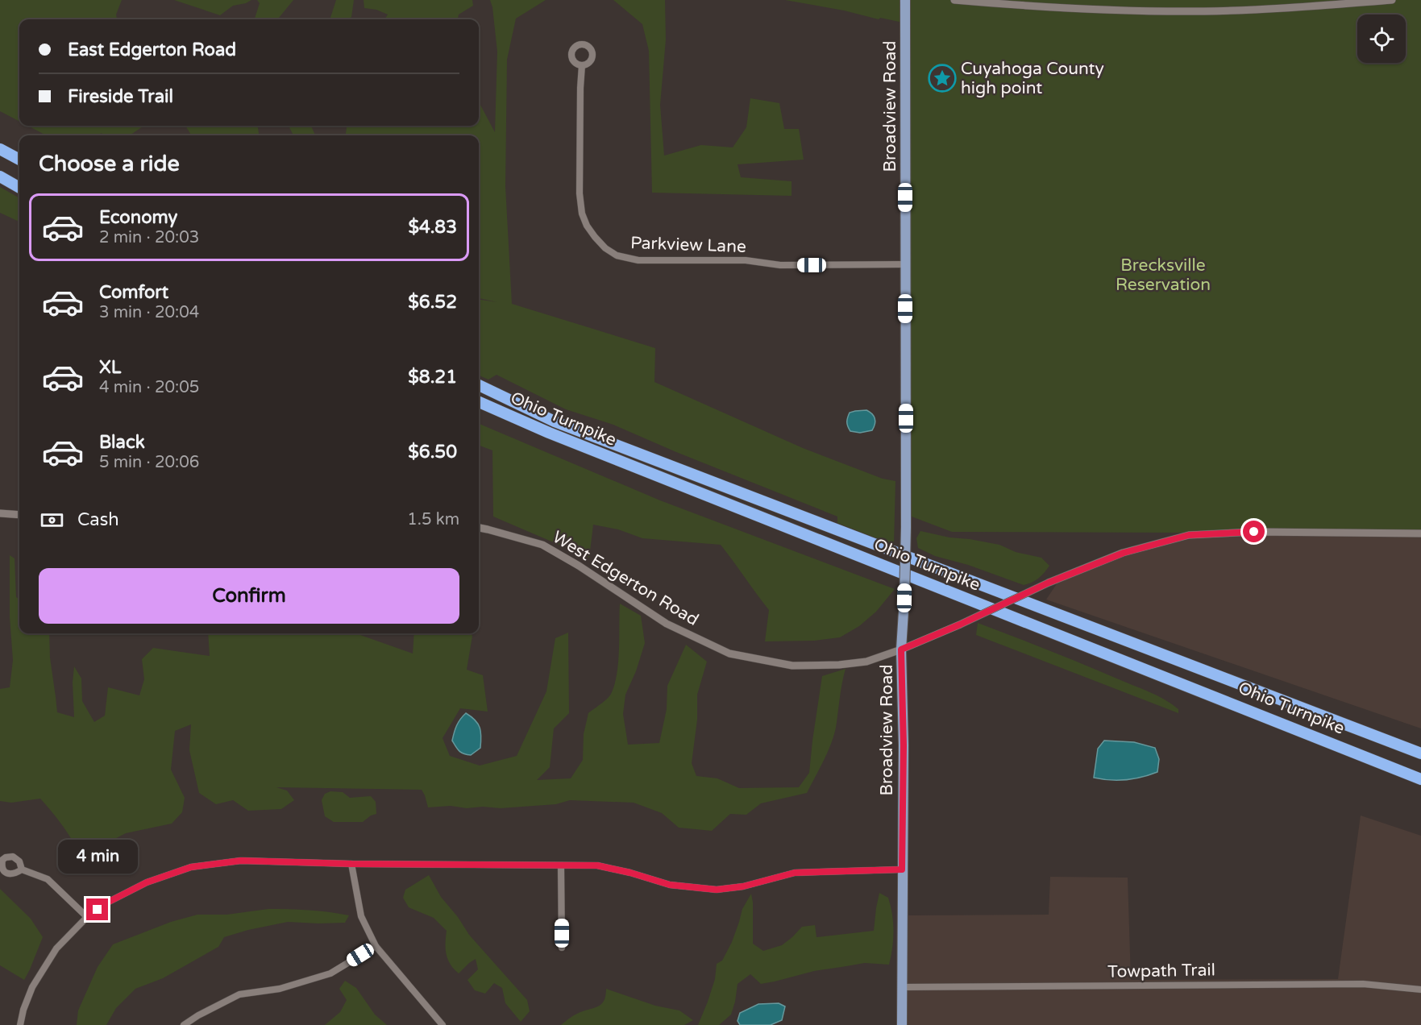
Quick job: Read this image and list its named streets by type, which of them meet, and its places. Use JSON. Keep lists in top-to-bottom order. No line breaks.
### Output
{"streets":{"highway":["Ohio Turnpike"],"main road":["Broadview Road"],"street":["Parkview Lane","West Edgerton Road","Towpath Trail"]},"crossings":[["Broadview Road","Parkview Lane"],["Broadview Road","West Edgerton Road"],["Broadview Road","Towpath Trail"]],"parks":["Brecksville Reservation"],"places":{"place":["Cuyahoga County high point"]},"page":{"banner":["East Edgerton Road","Fireside Trail"],"heading":"Choose a ride","list":[{"name":"Economy","note":"2 min · 20:03","value":"$4.83"},{"name":"Comfort","note":"3 min · 20:04","value":"$6.52"},{"name":"XL","note":"4 min · 20:05","value":"$8.21"},{"name":"Black","note":"5 min · 20:06","value":"$6.50"}],"pay":["Cash","1.5 km"],"buttons":"Confirm","bubble":"4 min"}}
